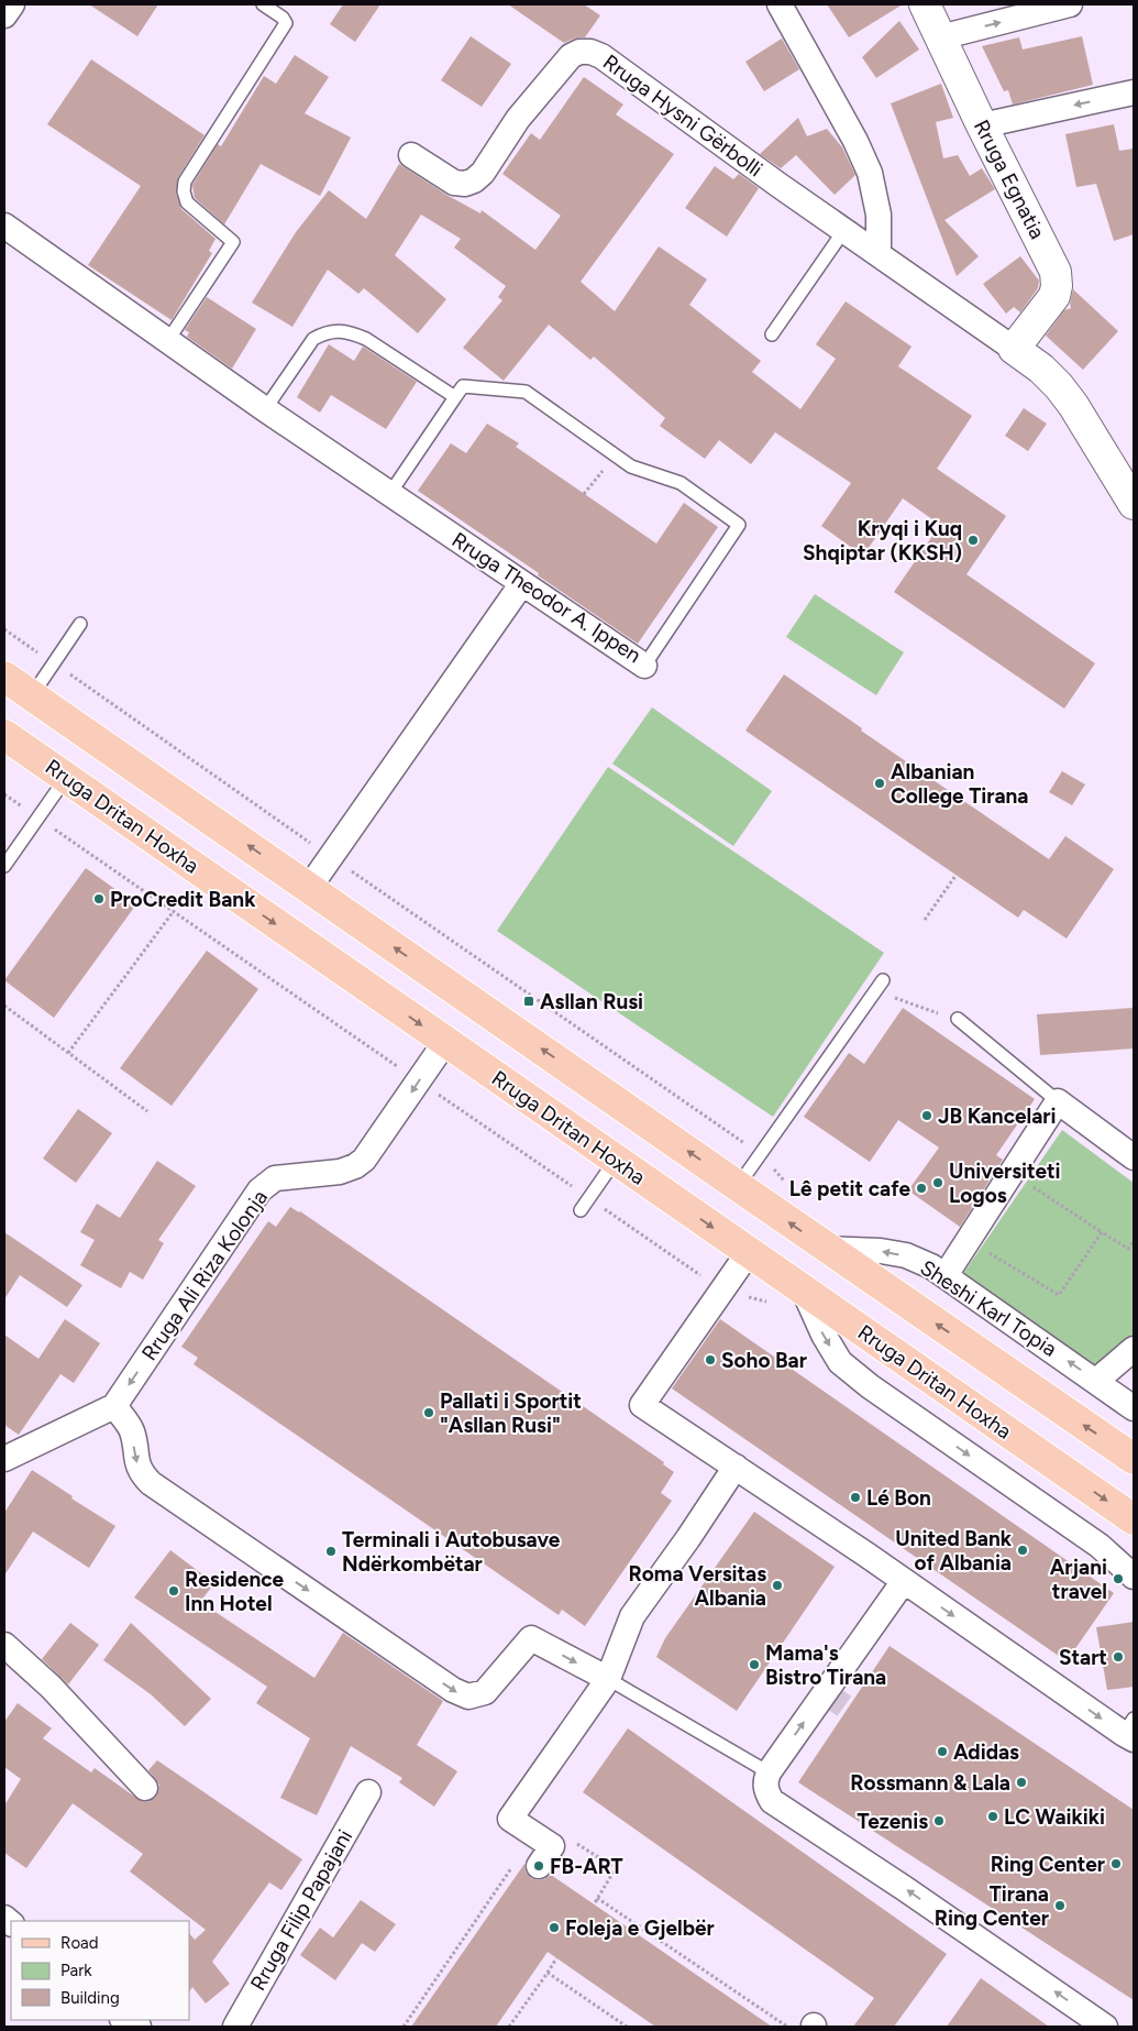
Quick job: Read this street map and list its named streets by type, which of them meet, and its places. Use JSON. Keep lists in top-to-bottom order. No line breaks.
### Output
{"streets":{"main road":["Rruga Dritan Hoxha"],"street":["Rruga Hysni Gërbolli","Rruga Egnatia","Rruga Theodor A. Ippen","Rruga Ali Riza Kolonja","Sheshi Karl Topia","Rruga Filip Papajani"]},"crossings":[["Rruga Hysni Gërbolli","Rruga Egnatia"],["Rruga Dritan Hoxha","Rruga Ali Riza Kolonja"]],"one_way":["Rruga Ali Riza Kolonja"],"places":{"other":["Kryqi i Kuq Shqiptar (KKSH)","Albanian College Tirana","ProCredit Bank","JB Kancelari","Universiteti Logos","Lê petit cafe","Soho Bar","Pallati i Sportit \"Asllan Rusi\"","Lé Bon","United Bank of Albania","Terminali i Autobusave Ndërkombëtar","Arjani travel","Roma Versitas Albania","Residence Inn Hotel","Start","Mama's Bistro Tirana","Adidas","Rossmann & Lala","LC Waikiki","Tezenis","Ring Center","FB-ART","Tirana Ring Center","Foleja e Gjelbër"],"transit":["Asllan Rusi"]},"legend":["Road","Park","Building"]}
